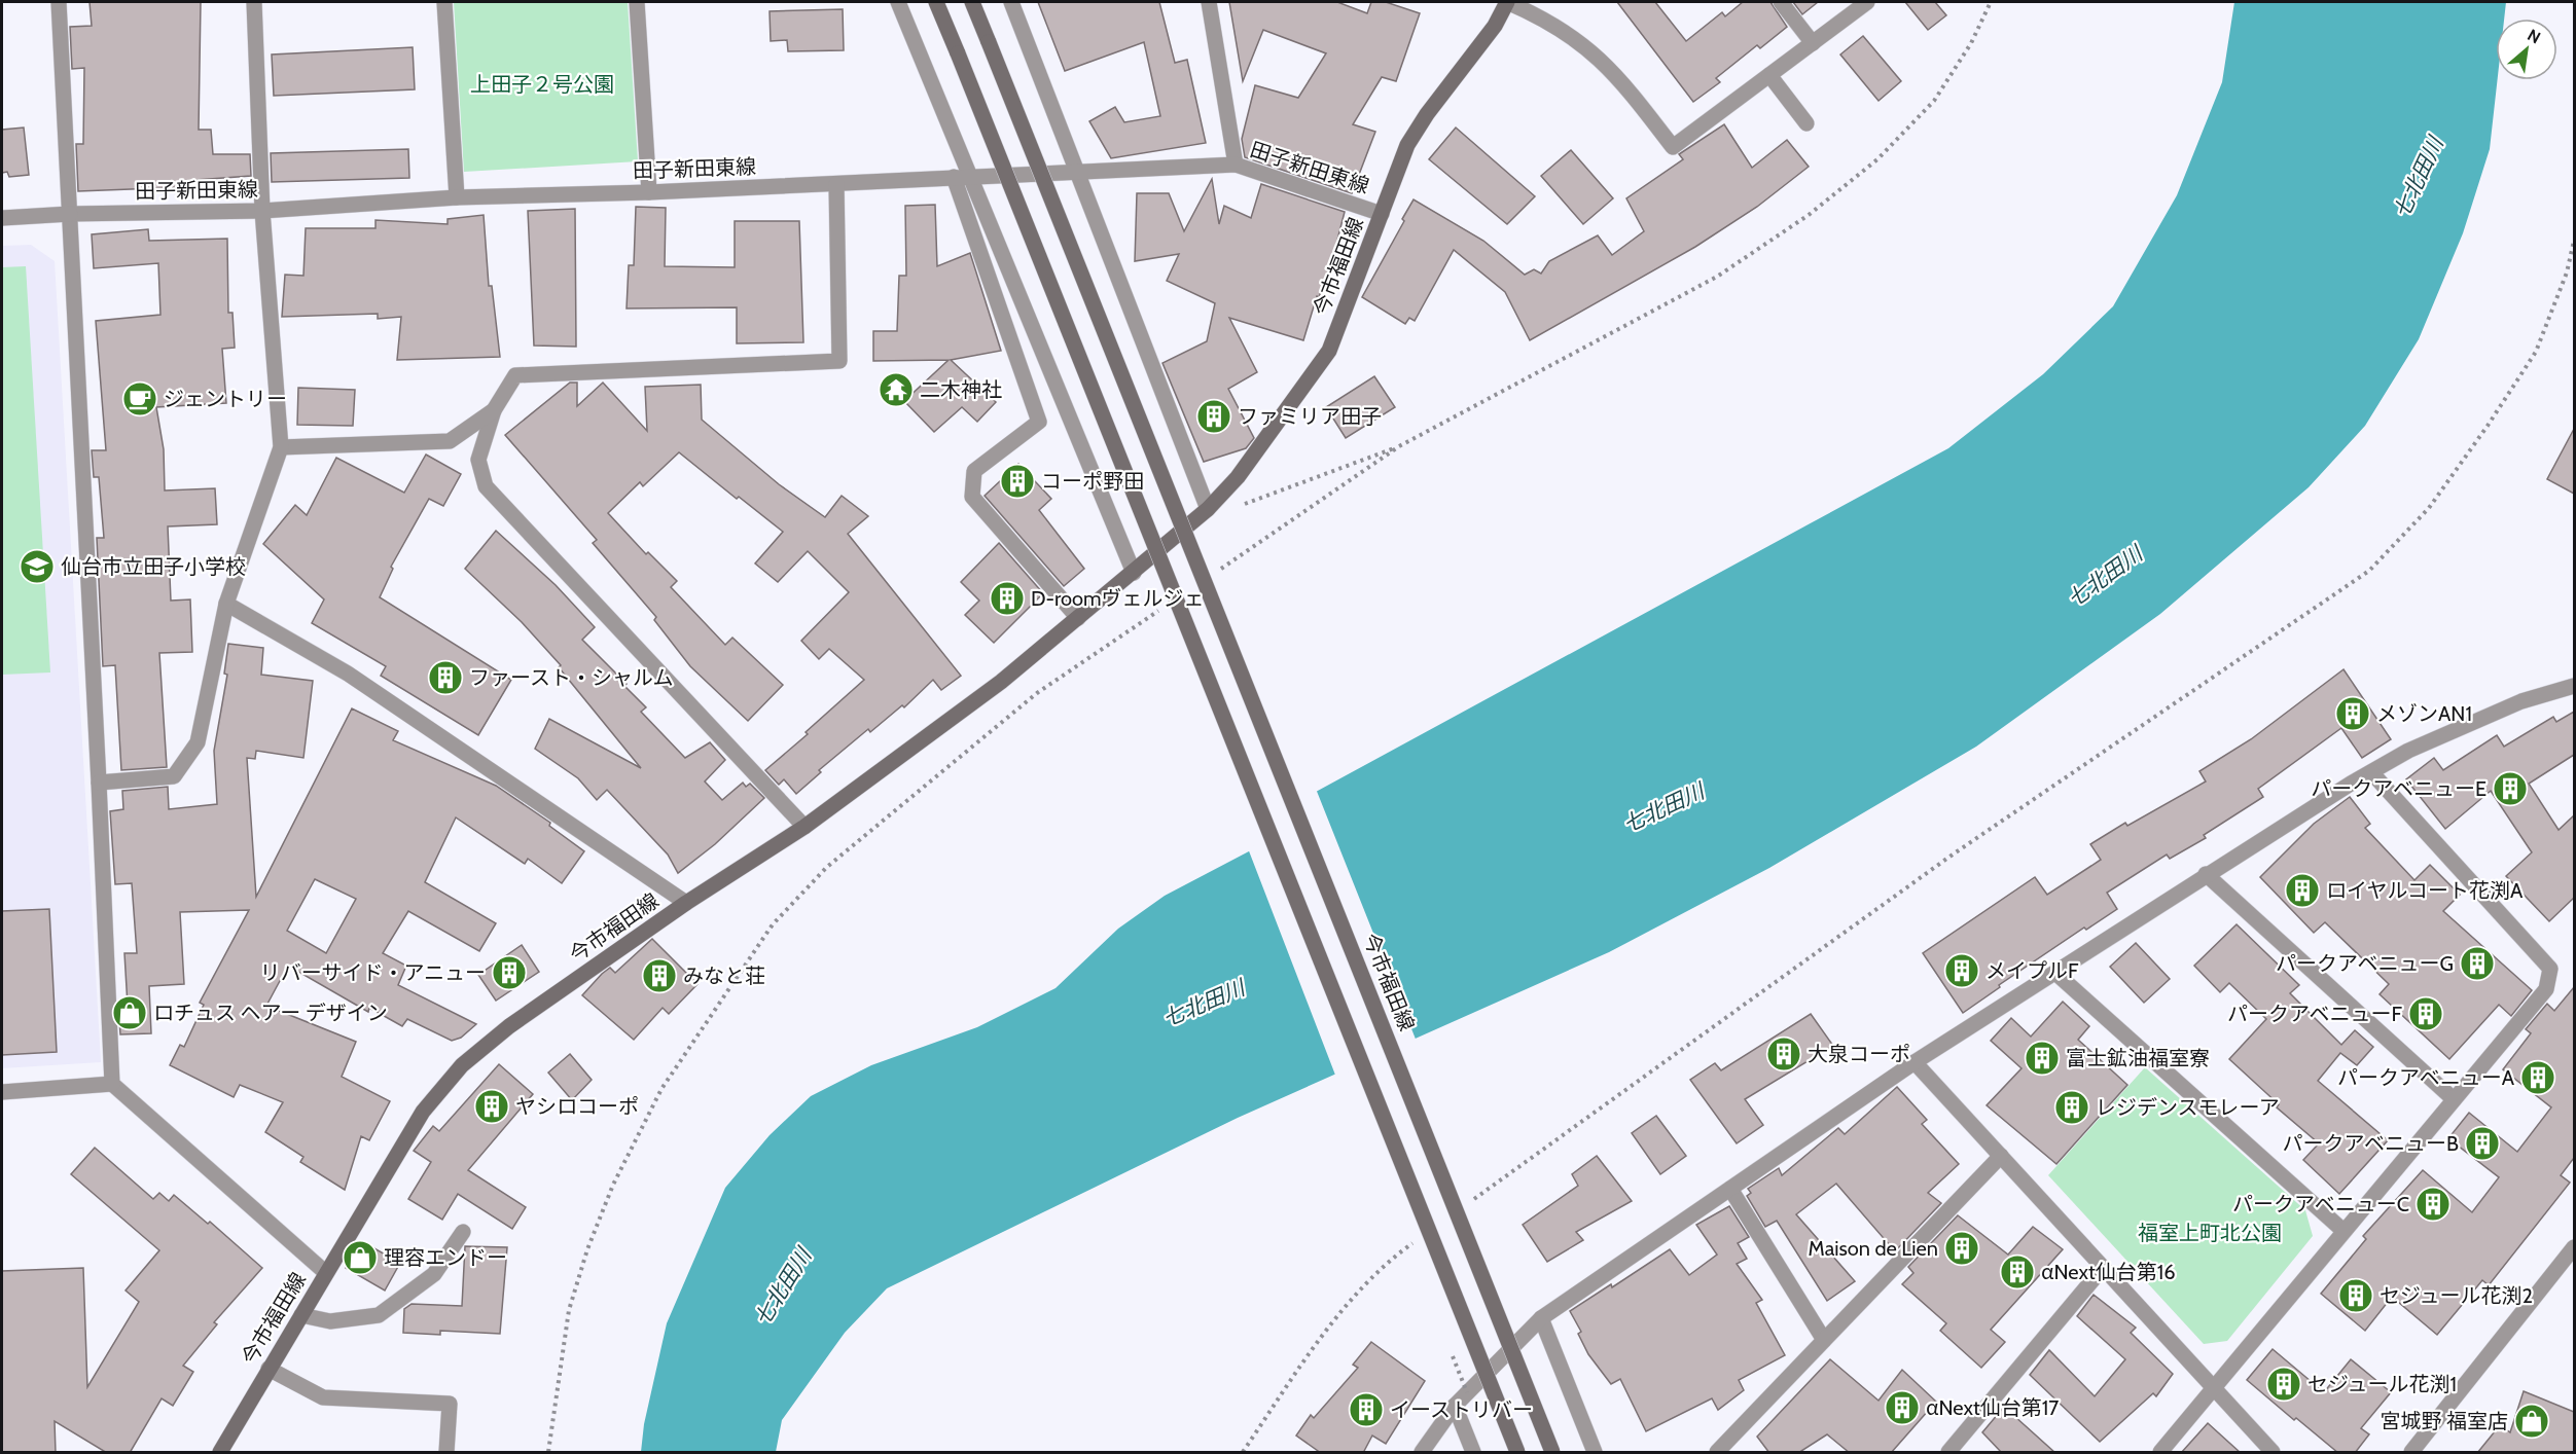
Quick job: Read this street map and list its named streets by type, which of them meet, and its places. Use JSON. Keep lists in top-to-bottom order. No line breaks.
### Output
{"streets":{"main road":["今市福田線"],"street":["田子新田東線"]},"crossings":[["田子新田東線","今市福田線"]],"water":["七北田川"],"parks":["上田子２号公園","福室上町北公園"],"places":{"temple":["二木神社"],"cafe":["ジェントリー"],"building":["ファミリア田子","コーポ野田","D-roomヴェルジェ","ファースト・シャルム","メゾンAN1","パークアベニューE","ロイヤルコート花渕A","パークアベニューG","メイプルF","リバーサイド・アニュー","みなと荘","パークアベニューF","大泉コーポ","富士鉱油福室寮","パークアベニューA","ヤシロコーポ","レジデンスモレーア","パークアベニューB","パークアベニューC","Maison de Lien","αNext仙台第16","セジュール花渕2","セジュール花渕1","αNext仙台第17","イーストリバー"],"school or university":["仙台市立田子小学校"],"shop":["ロチュス ヘアー デザイン","理容エンドー","宮城野 福室店"]},"north":"top right"}
